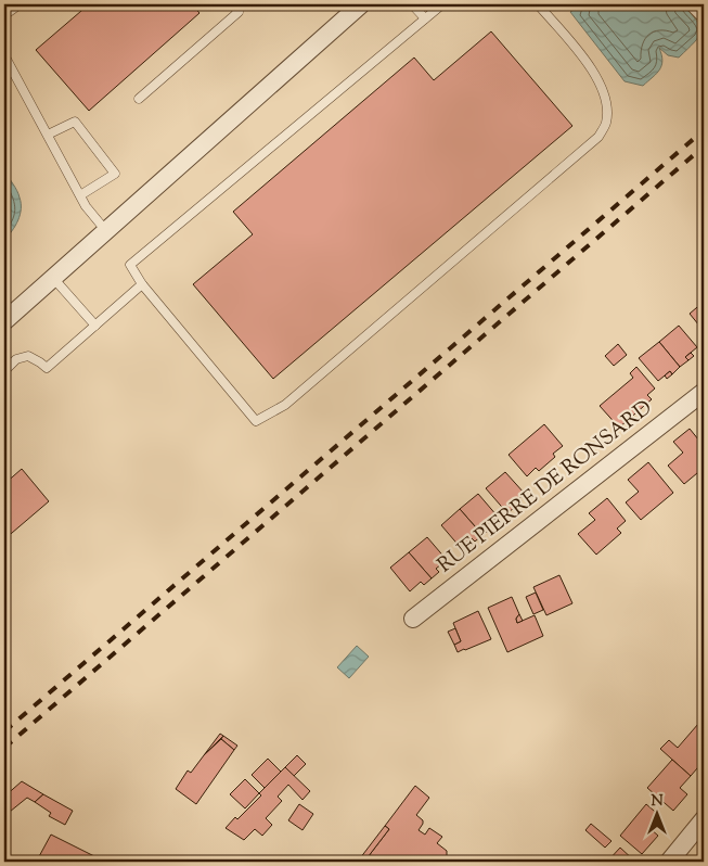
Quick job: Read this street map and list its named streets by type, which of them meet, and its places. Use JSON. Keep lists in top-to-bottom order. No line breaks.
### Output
{"streets":{"street":["RUE PIERRE DE RONSARD"]},"north":"top"}
